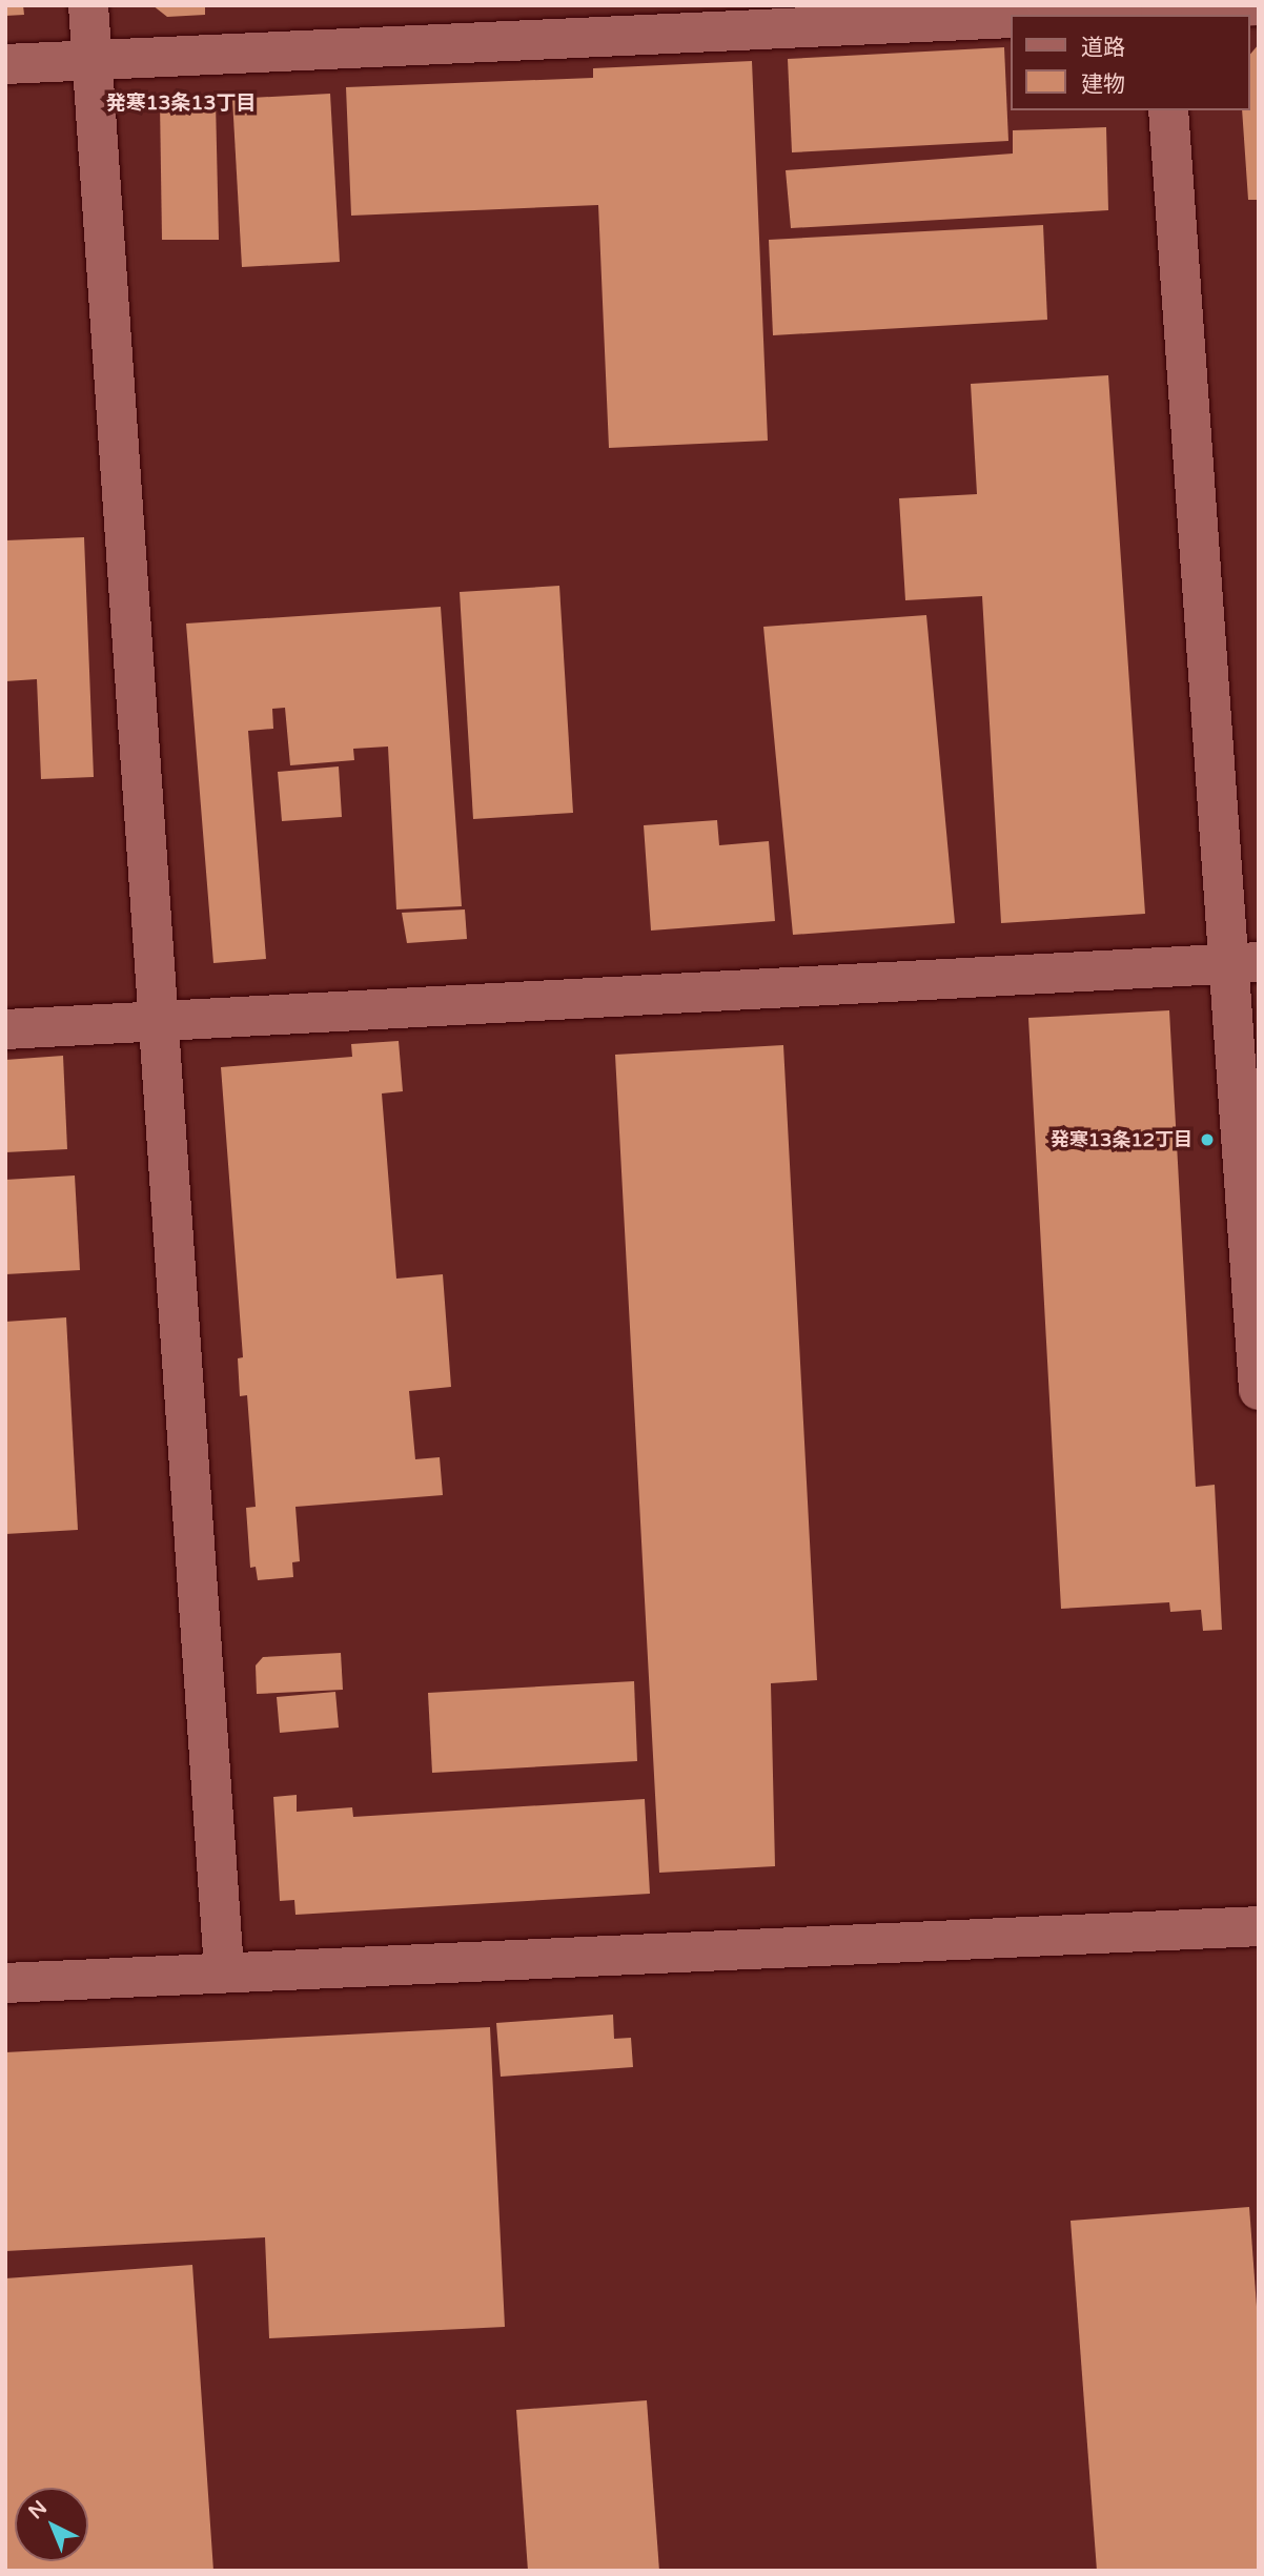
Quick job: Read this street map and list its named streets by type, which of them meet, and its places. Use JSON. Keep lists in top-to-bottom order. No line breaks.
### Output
{"districts":["発寒13条13丁目"],"places":["発寒13条12丁目"],"legend":["道路","建物"],"north":"top left"}
